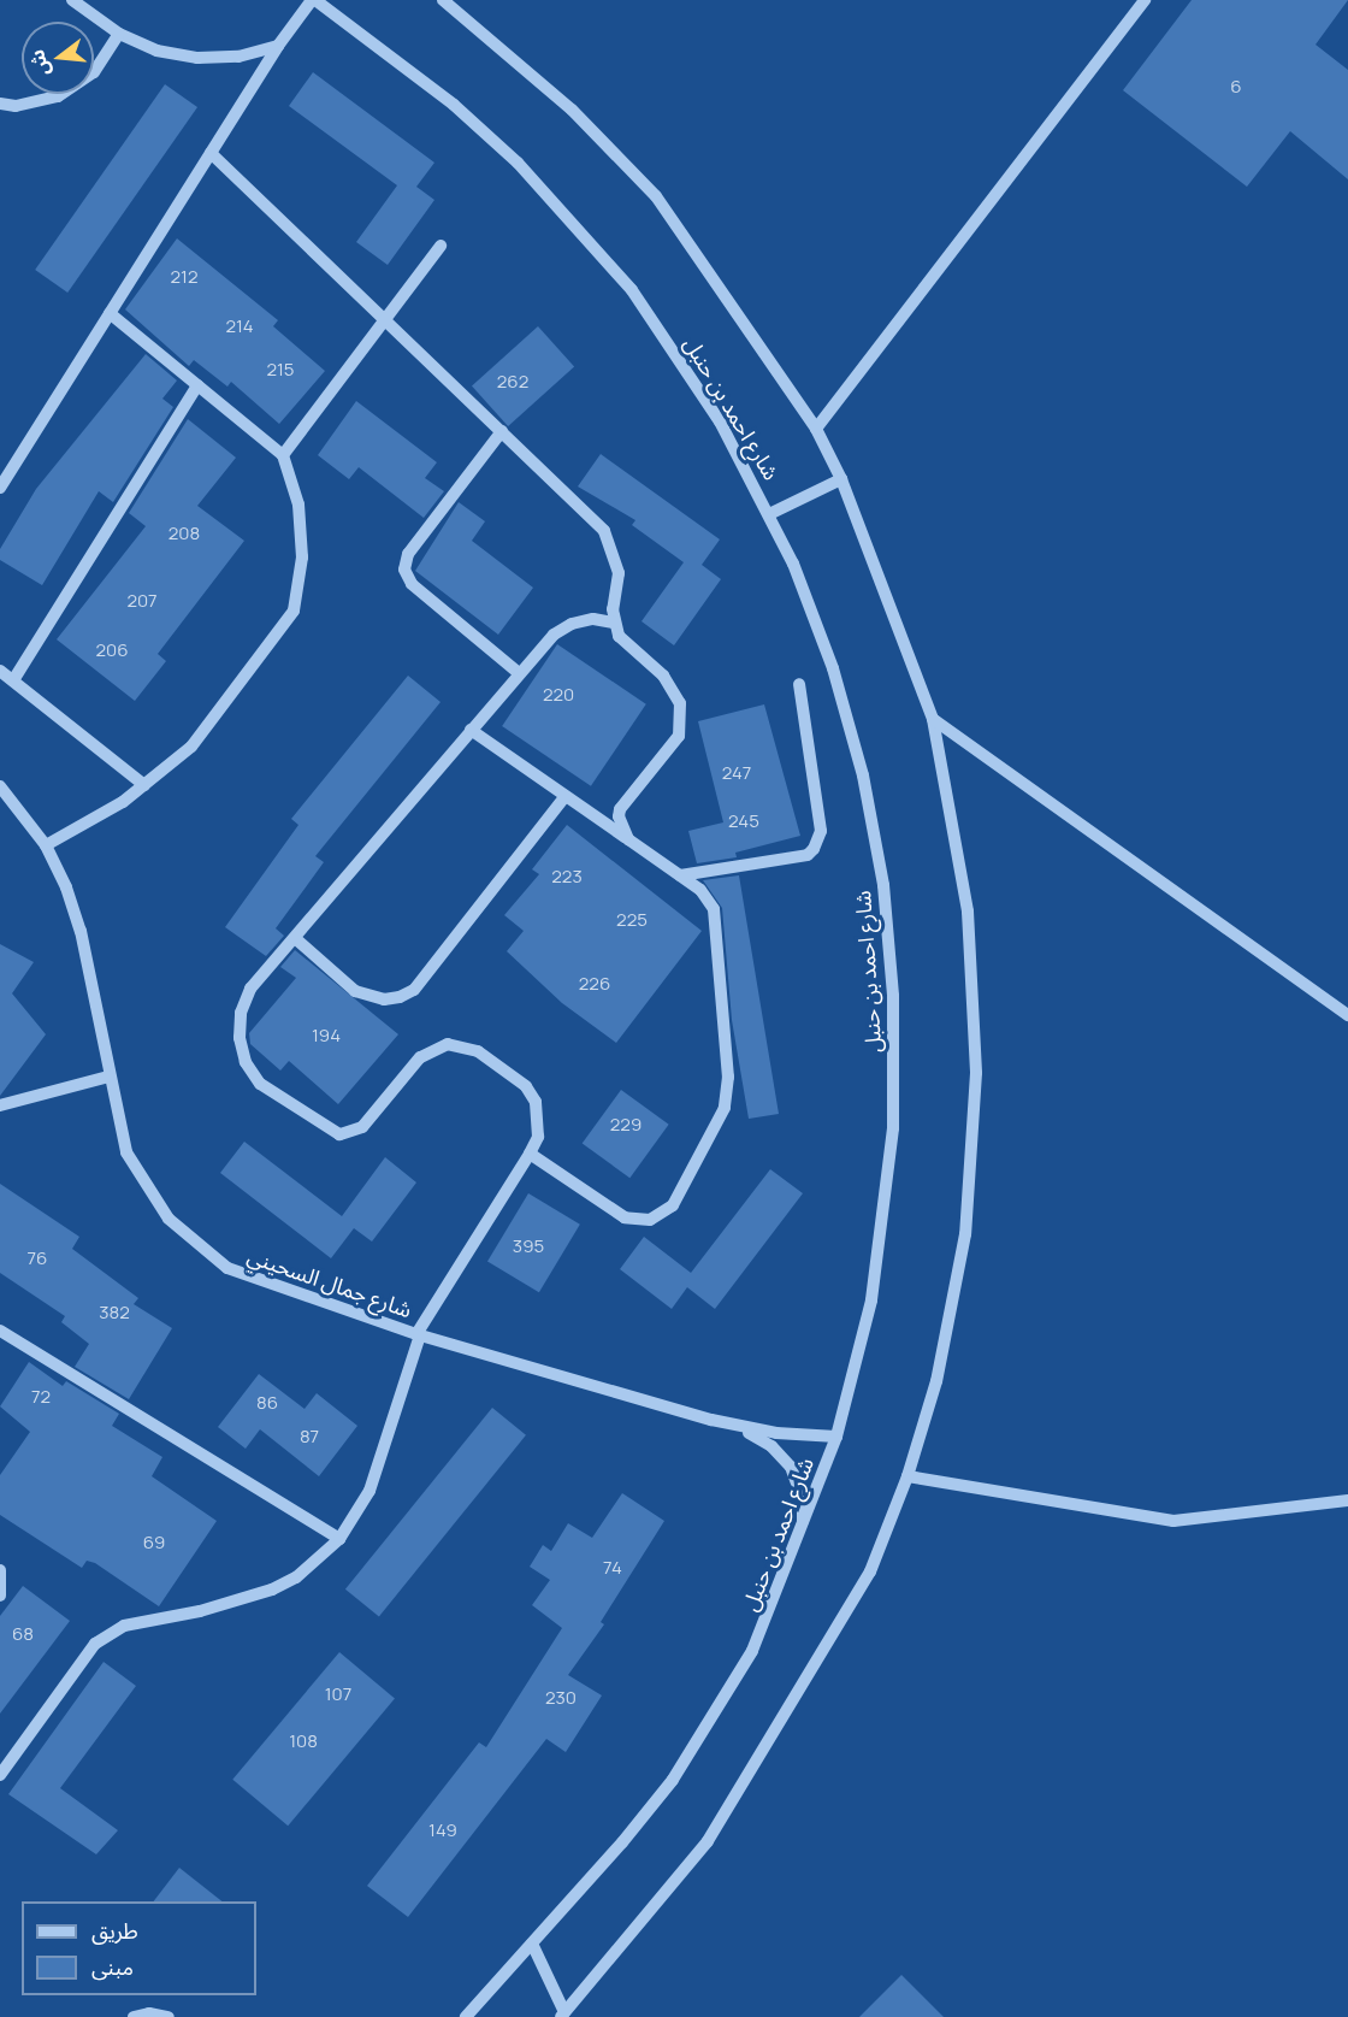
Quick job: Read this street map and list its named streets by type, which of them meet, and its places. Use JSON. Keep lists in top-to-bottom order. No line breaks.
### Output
{"streets":{"street":["شارع احمد بن حنبل","شارع جمال السحيني"]},"house_numbers":["6","212","214","215","262","208","207","206","220","247","245","223","225","226","194","229","395","76","382","72","86","87","69","74","68","107","230","108","149"],"legend":["طريق","مبنى"],"north":"left"}
